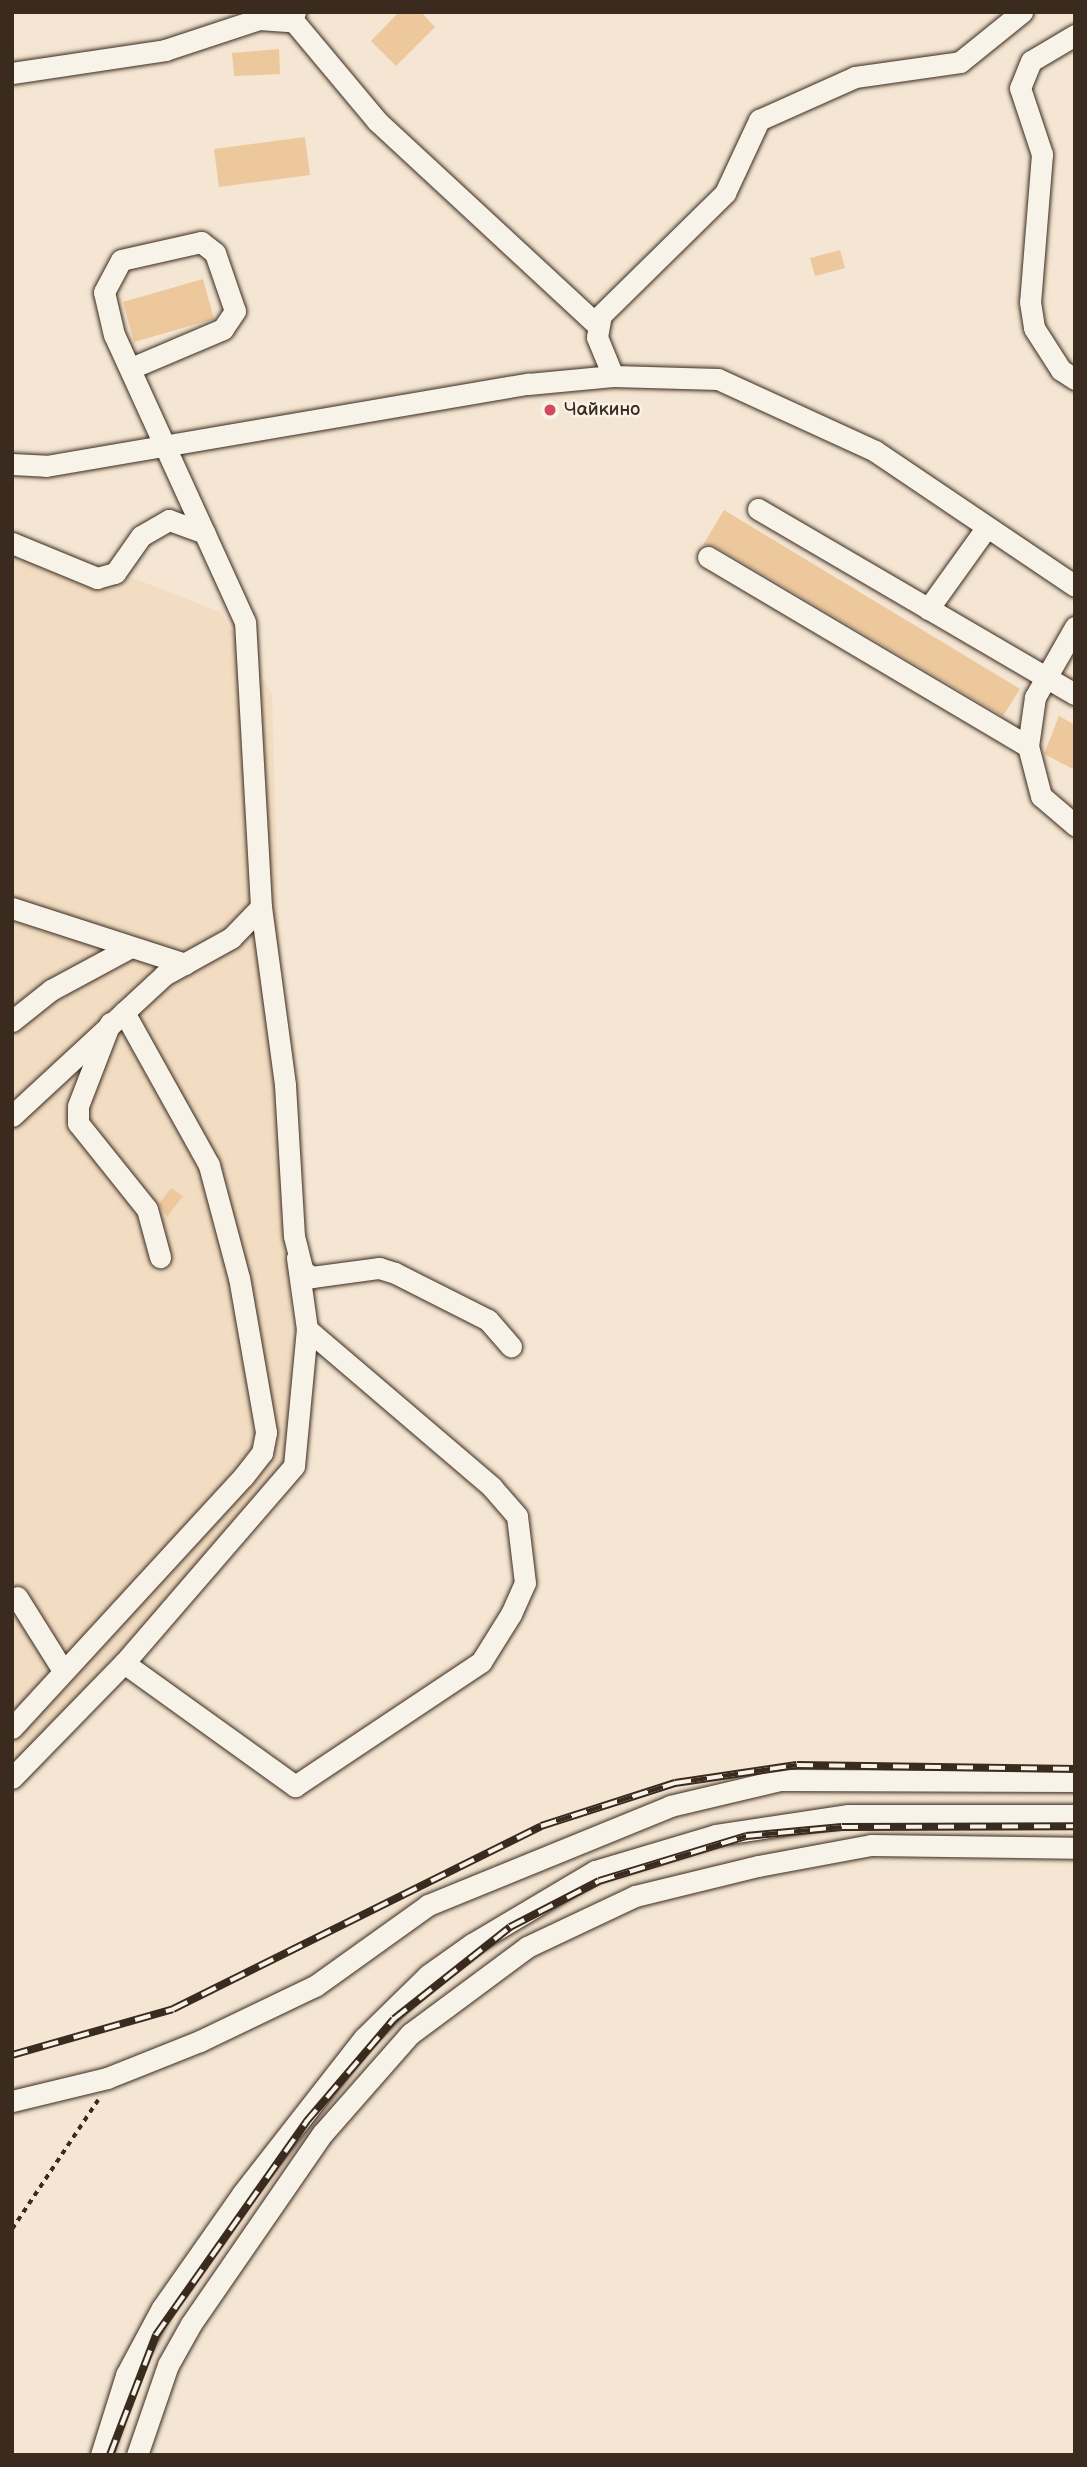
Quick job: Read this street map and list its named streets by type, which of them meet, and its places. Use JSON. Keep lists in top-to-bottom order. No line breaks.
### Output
{"places":["Чайкино"]}
